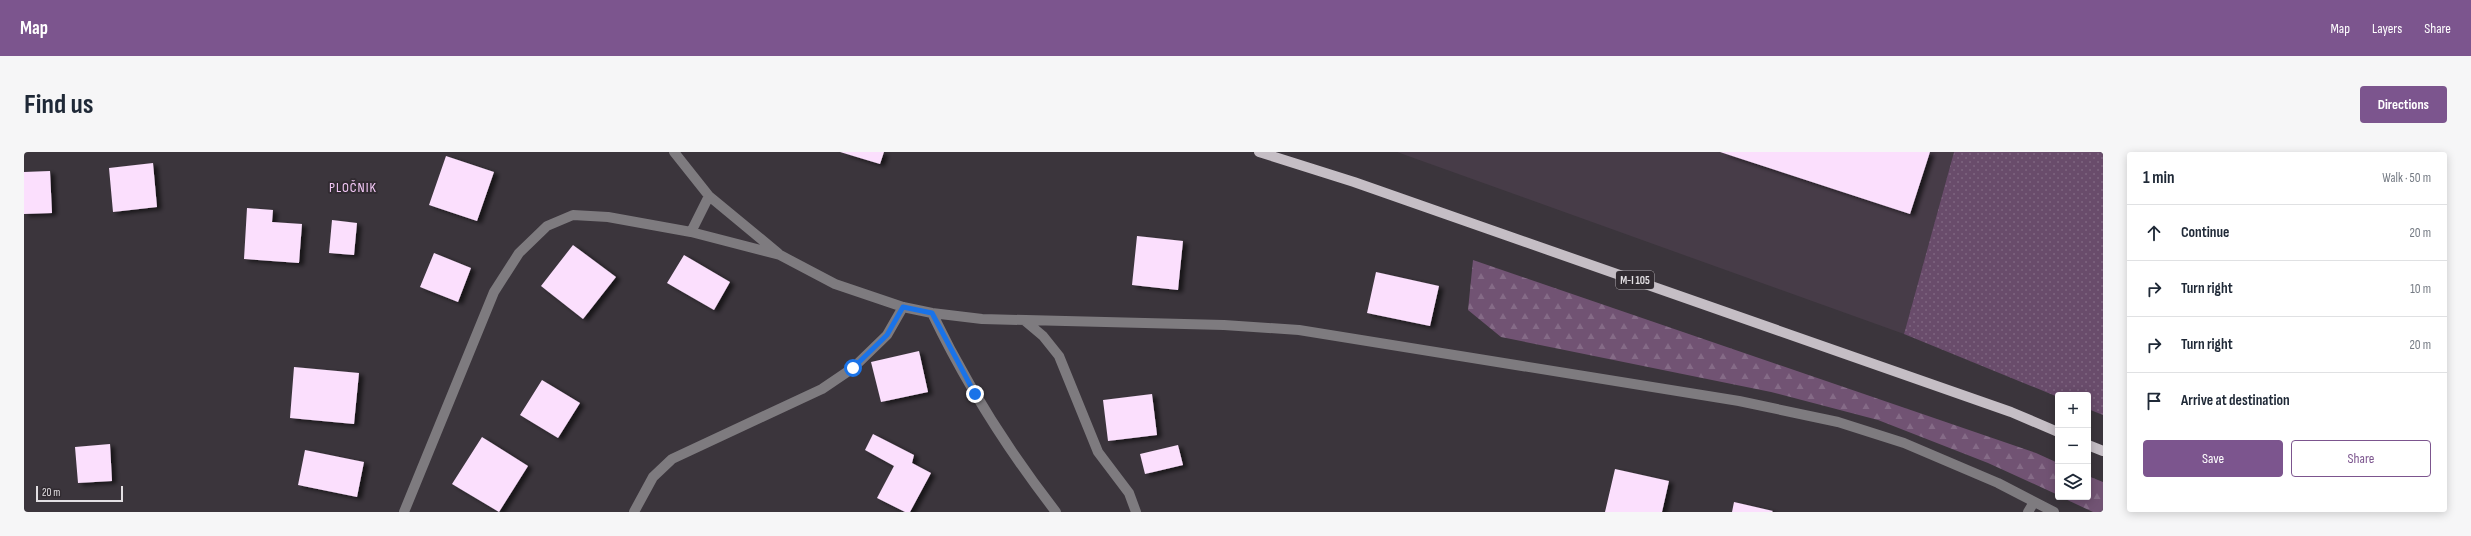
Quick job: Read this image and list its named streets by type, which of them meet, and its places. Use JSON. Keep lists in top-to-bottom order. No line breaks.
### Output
{"streets":{"main road":["M-I 105"]},"districts":["PLOČNIK"],"scale_bar":"20 m","page":{"header":"Map","nav":["Map","Layers","Share"],"buttons":["Directions",["Save","Share"]],"title":"Find us","heading":["1 min","Walk · 50 m"],"list":[["Continue","20 m"],["Turn right","10 m"],["Turn right","20 m"],"Arrive at destination"],"map_buttons":["+","−"],"scale":"20 m"}}
